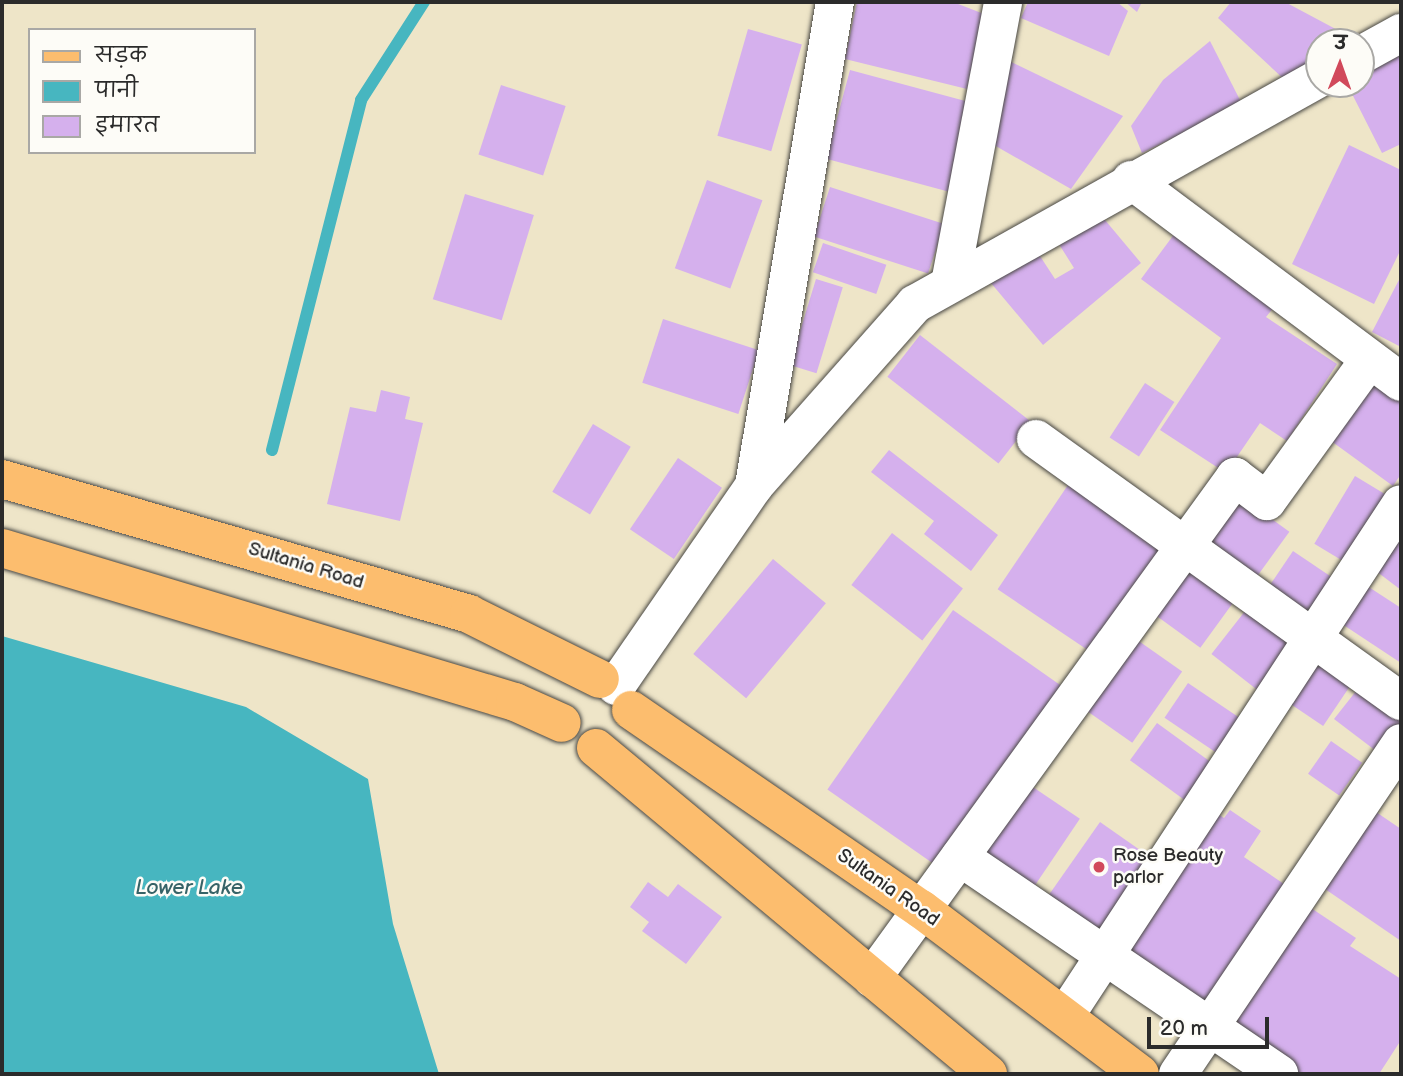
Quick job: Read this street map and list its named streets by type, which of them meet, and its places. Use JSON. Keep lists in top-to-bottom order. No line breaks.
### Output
{"streets":{"main road":["Sultania Road"]},"water":["Lower Lake"],"places":["Rose Beauty parlor"],"legend":["सड़क","पानी","इमारत"],"scale_bar":"20 m","north":"top"}
